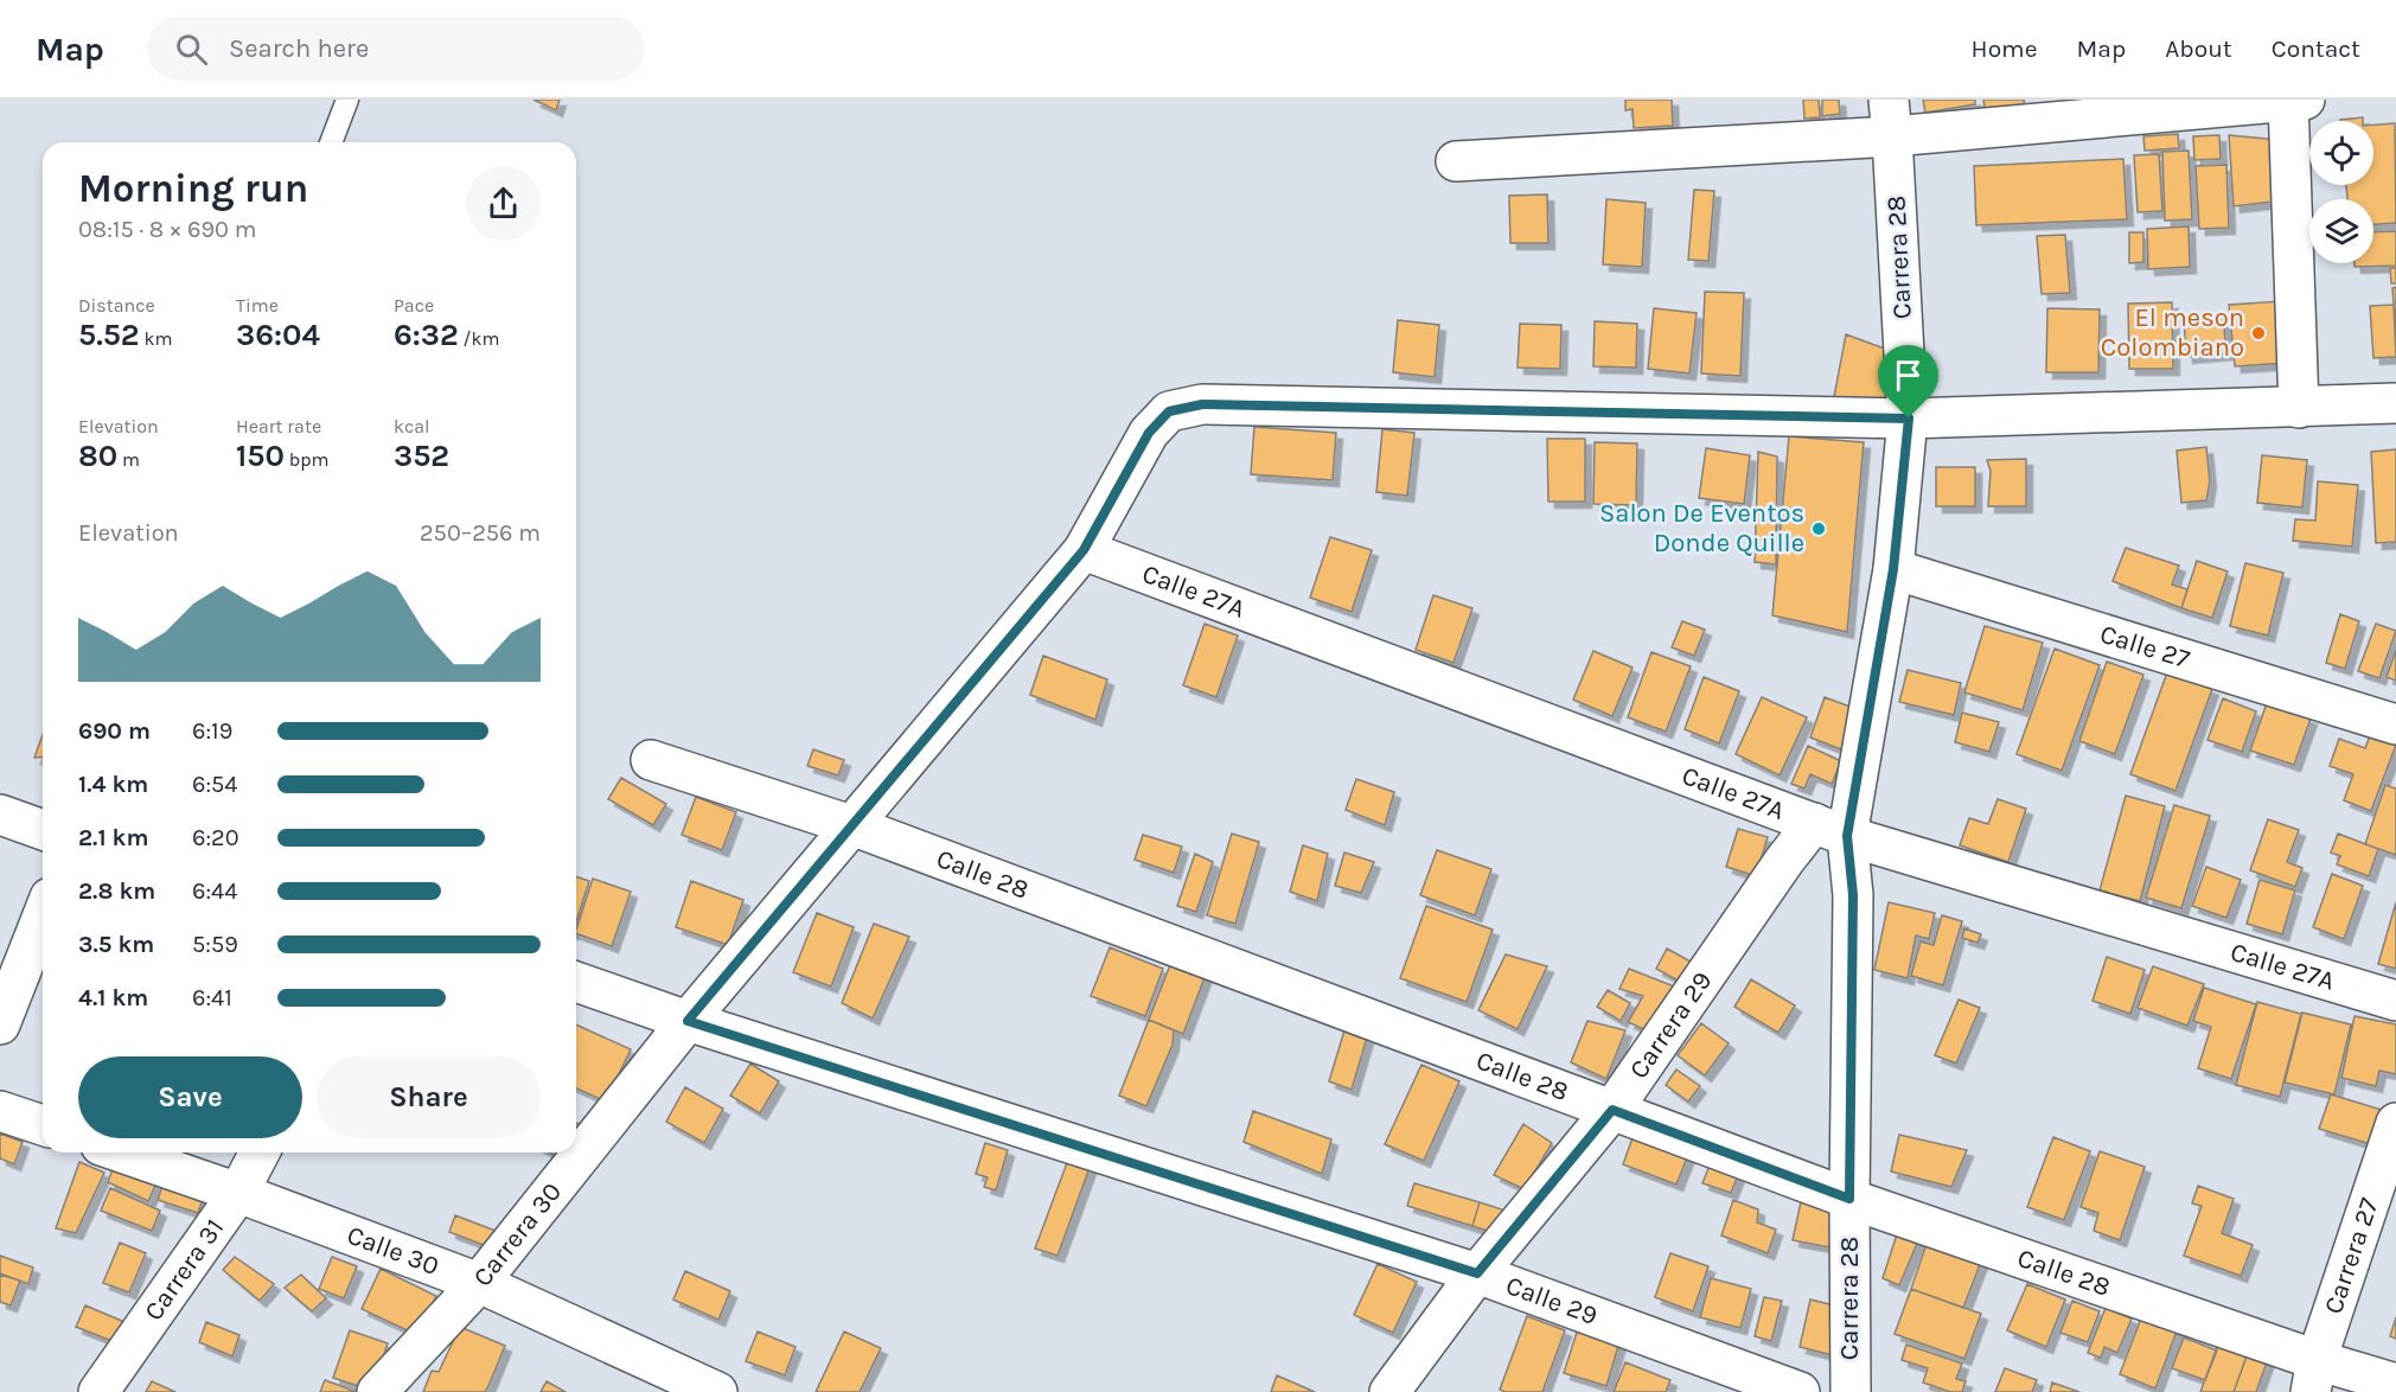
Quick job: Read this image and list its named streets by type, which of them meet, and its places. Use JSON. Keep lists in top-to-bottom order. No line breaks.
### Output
{"streets":{"street":["Carrera 28","Calle 27A","Calle 27","Calle 28","Carrera 29","Carrera 30","Calle 30","Carrera 27","Carrera 31","Calle 29"]},"crossings":[["Carrera 28","Calle 27A"],["Carrera 28","Calle 27"],["Carrera 28","Calle 28"],["Carrera 28","Carrera 29"],["Carrera 28","Carrera 30"],["Calle 27A","Carrera 29"],["Calle 27A","Carrera 30"],["Calle 28","Carrera 29"],["Calle 28","Carrera 30"],["Calle 28","Carrera 27"],["Carrera 29","Calle 29"],["Carrera 30","Calle 30"],["Carrera 30","Calle 29"],["Calle 30","Carrera 31"]],"places":["El meson Colombiano","Salon De Eventos Donde Quille"],"page":{"header":"Map","search":"Search here","nav":["Home","Map","About","Contact"],"heading":["Morning run","08:15 · 8 × 690 m"],"stats":[["Distance","5.52 km"],["Time","36:04"],["Pace","6:32 /km"],["Elevation","80 m"],["Heart rate","150 bpm"],["kcal","352"]],"chart":["Elevation","250–256 m"],"list":[{"name":"690 m","note":"6:19"},{"name":"1.4 km","note":"6:54"},{"name":"2.1 km","note":"6:20"},{"name":"2.8 km","note":"6:44"},{"name":"3.5 km","note":"5:59"},{"name":"4.1 km","note":"6:41"}],"buttons":["Save","Share"]}}
